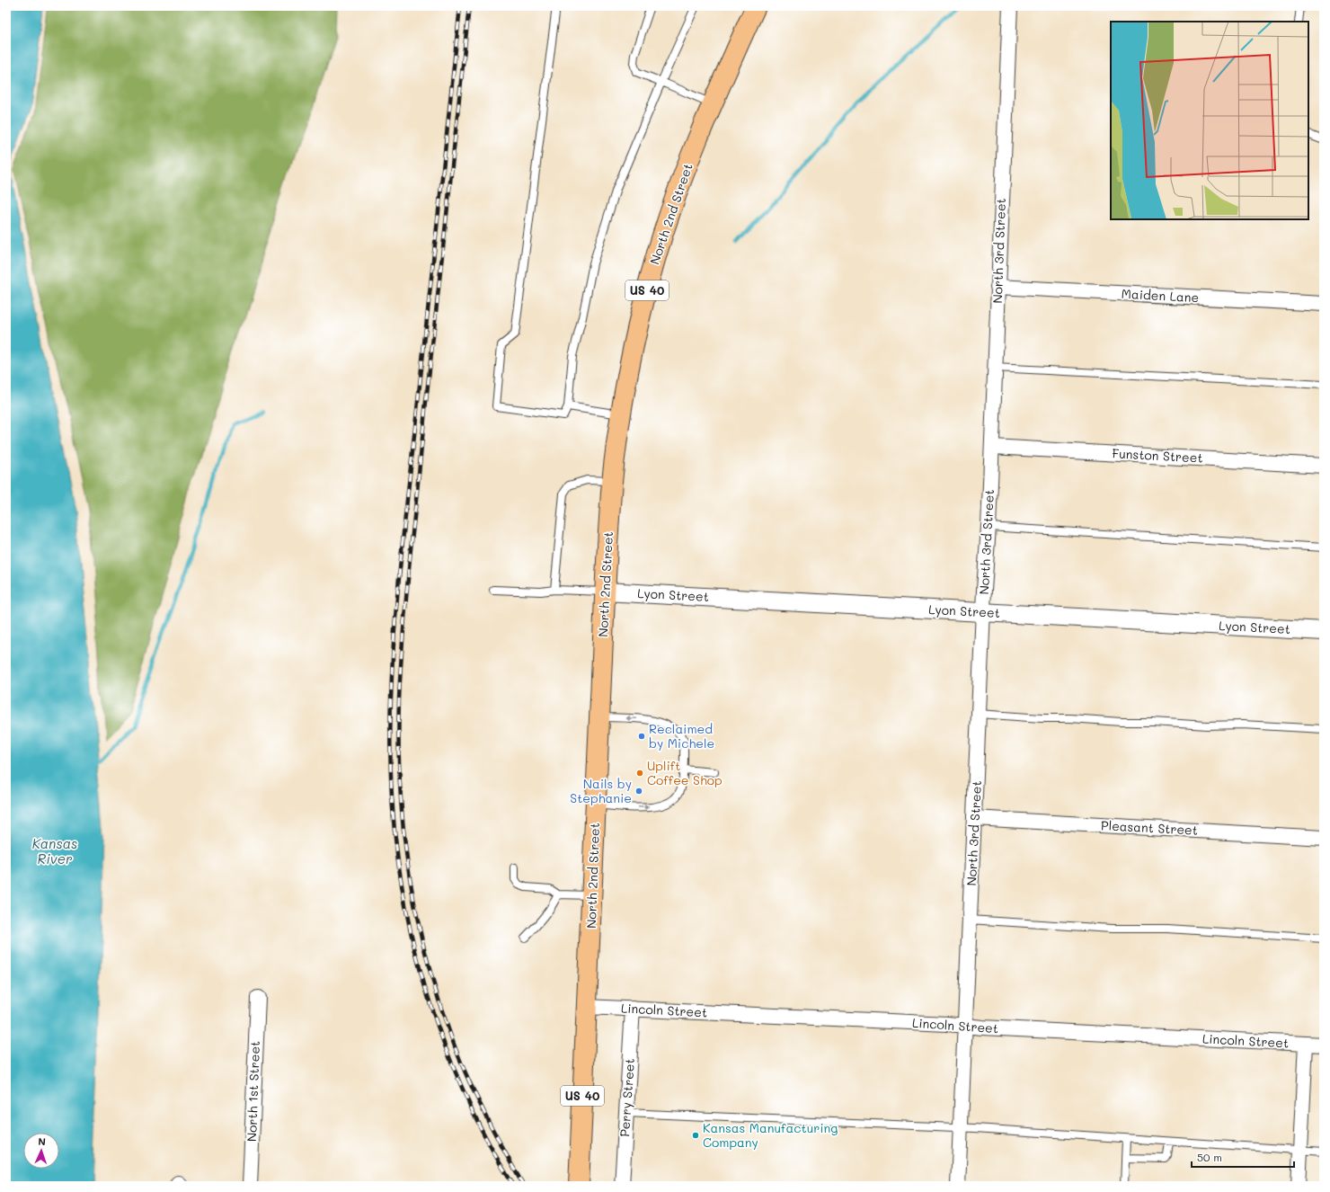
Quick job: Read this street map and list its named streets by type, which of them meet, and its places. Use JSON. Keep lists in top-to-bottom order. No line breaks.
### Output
{"streets":{"highway":["North 2nd Street","US 40"],"street":["North 3rd Street","Maiden Lane","Funston Street","Lyon Street","Pleasant Street","Lincoln Street","North 1st Street","Perry Street"]},"crossings":[["North 2nd Street","Lyon Street"],["North 2nd Street","Lincoln Street"],["North 3rd Street","Maiden Lane"],["North 3rd Street","Funston Street"],["North 3rd Street","Lyon Street"],["North 3rd Street","Pleasant Street"],["North 3rd Street","Lincoln Street"],["Lincoln Street","Perry Street"]],"water":["Kansas River"],"places":["Reclaimed by Michele","Uplift Coffee Shop","Nails by Stephanie","Kansas Manufacturing Company"],"scale_bar":"50 m","north":"top"}
